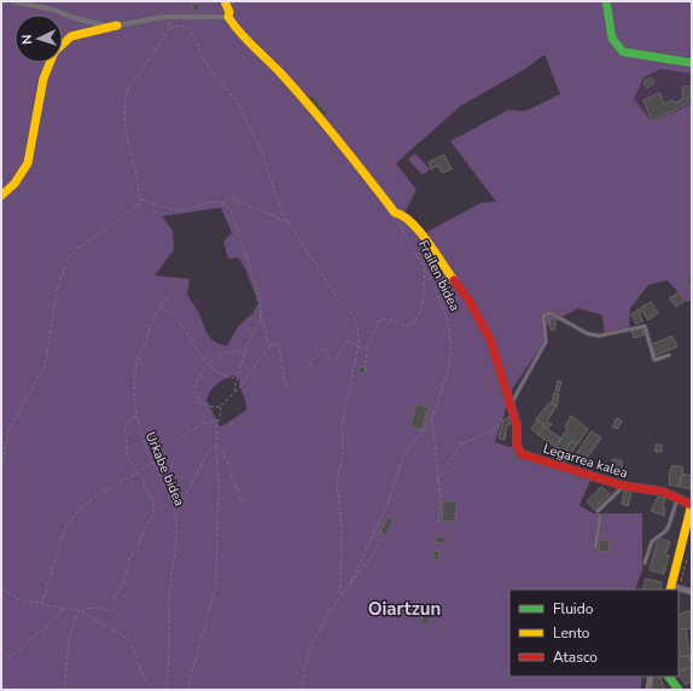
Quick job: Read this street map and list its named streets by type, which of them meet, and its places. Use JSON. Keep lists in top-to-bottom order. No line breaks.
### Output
{"streets":{"street":["Frailen bidea","Legarrea kalea"],"path":["Urkabe bidea"]},"crossings":[["Frailen bidea","Legarrea kalea"]],"districts":["Oiartzun"],"legend":["Fluido","Lento","Atasco"],"north":"left"}
